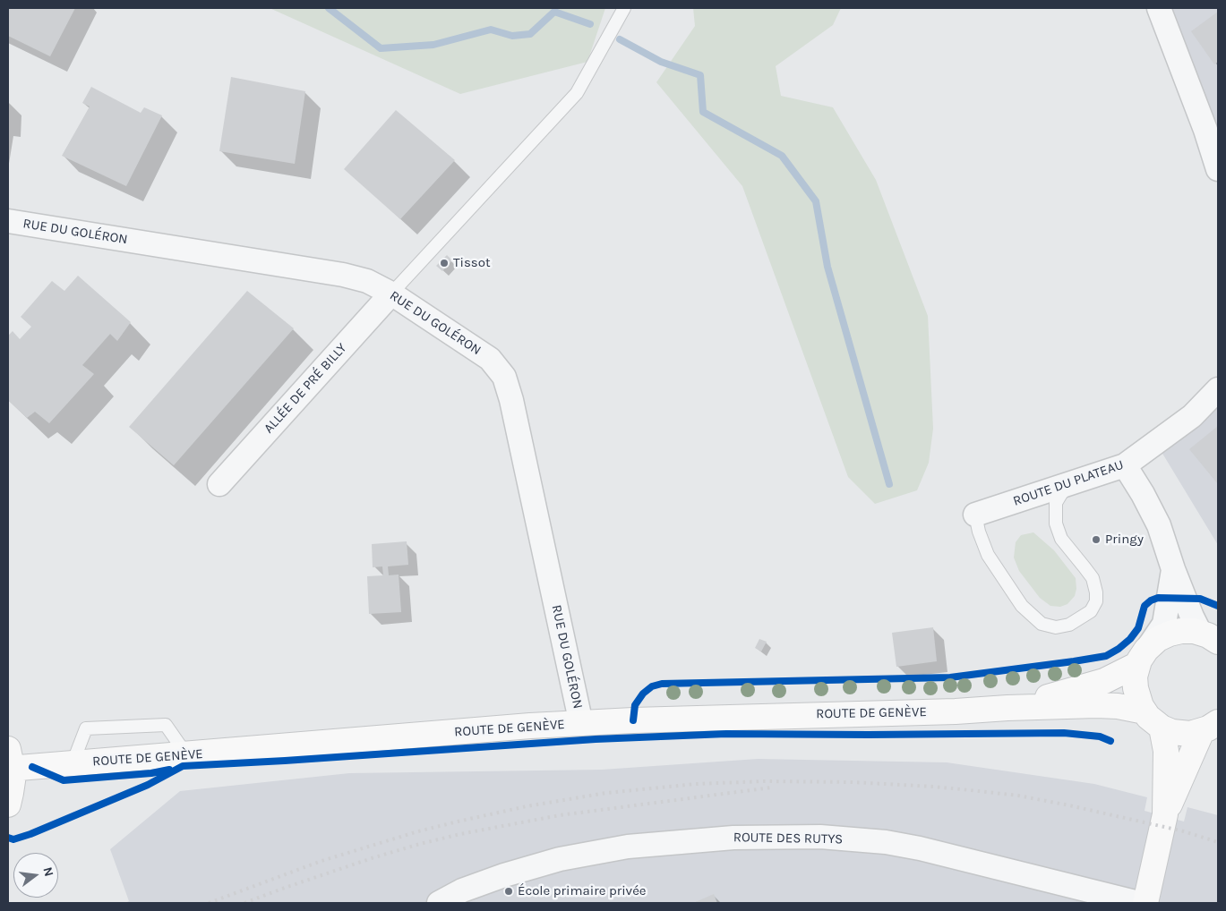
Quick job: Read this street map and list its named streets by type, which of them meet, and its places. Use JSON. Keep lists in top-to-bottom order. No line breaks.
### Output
{"streets":{"main road":["ROUTE DE GENÈVE"],"street":["RUE DU GOLÉRON","ALLÉE DE PRÉ BILLY","ROUTE DU PLATEAU","ROUTE DES RUTYS"]},"crossings":[["RUE DU GOLÉRON","ALLÉE DE PRÉ BILLY"],["RUE DU GOLÉRON","ROUTE DE GENÈVE"]],"places":["Tissot","Pringy","École primaire privée"],"north":"right"}
